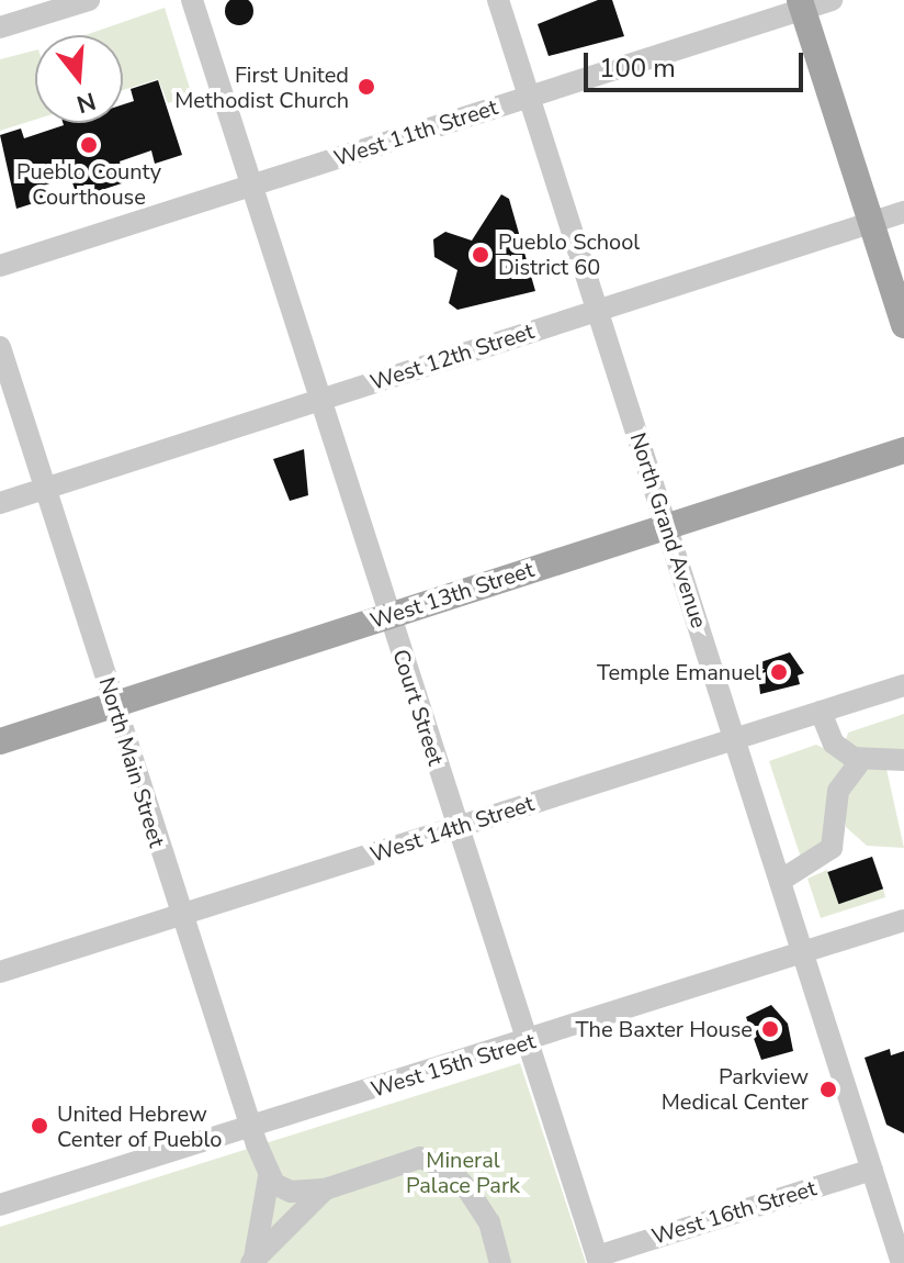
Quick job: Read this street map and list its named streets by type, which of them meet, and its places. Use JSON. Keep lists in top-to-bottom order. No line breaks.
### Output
{"streets":{"main road":["West 13th Street"],"street":["West 11th Street","West 12th Street","North Grand Avenue","Court Street","North Main Street","West 14th Street","West 15th Street","West 16th Street"]},"crossings":[["West 11th Street","North Grand Avenue"],["West 11th Street","Court Street"],["West 12th Street","North Grand Avenue"],["West 12th Street","Court Street"],["West 12th Street","North Main Street"],["North Grand Avenue","West 13th Street"],["North Grand Avenue","West 14th Street"],["North Grand Avenue","West 15th Street"],["North Grand Avenue","West 16th Street"],["West 13th Street","Court Street"],["West 13th Street","North Main Street"],["Court Street","West 14th Street"],["Court Street","West 15th Street"],["Court Street","West 16th Street"],["North Main Street","West 14th Street"],["North Main Street","West 15th Street"]],"parks":["Mineral Palace Park"],"places":["First United Methodist Church","Pueblo County Courthouse","Pueblo School District 60","Temple Emanuel","The Baxter House","Parkview Medical Center","United Hebrew Center of Pueblo"],"scale_bar":"100 m","north":"bottom"}
